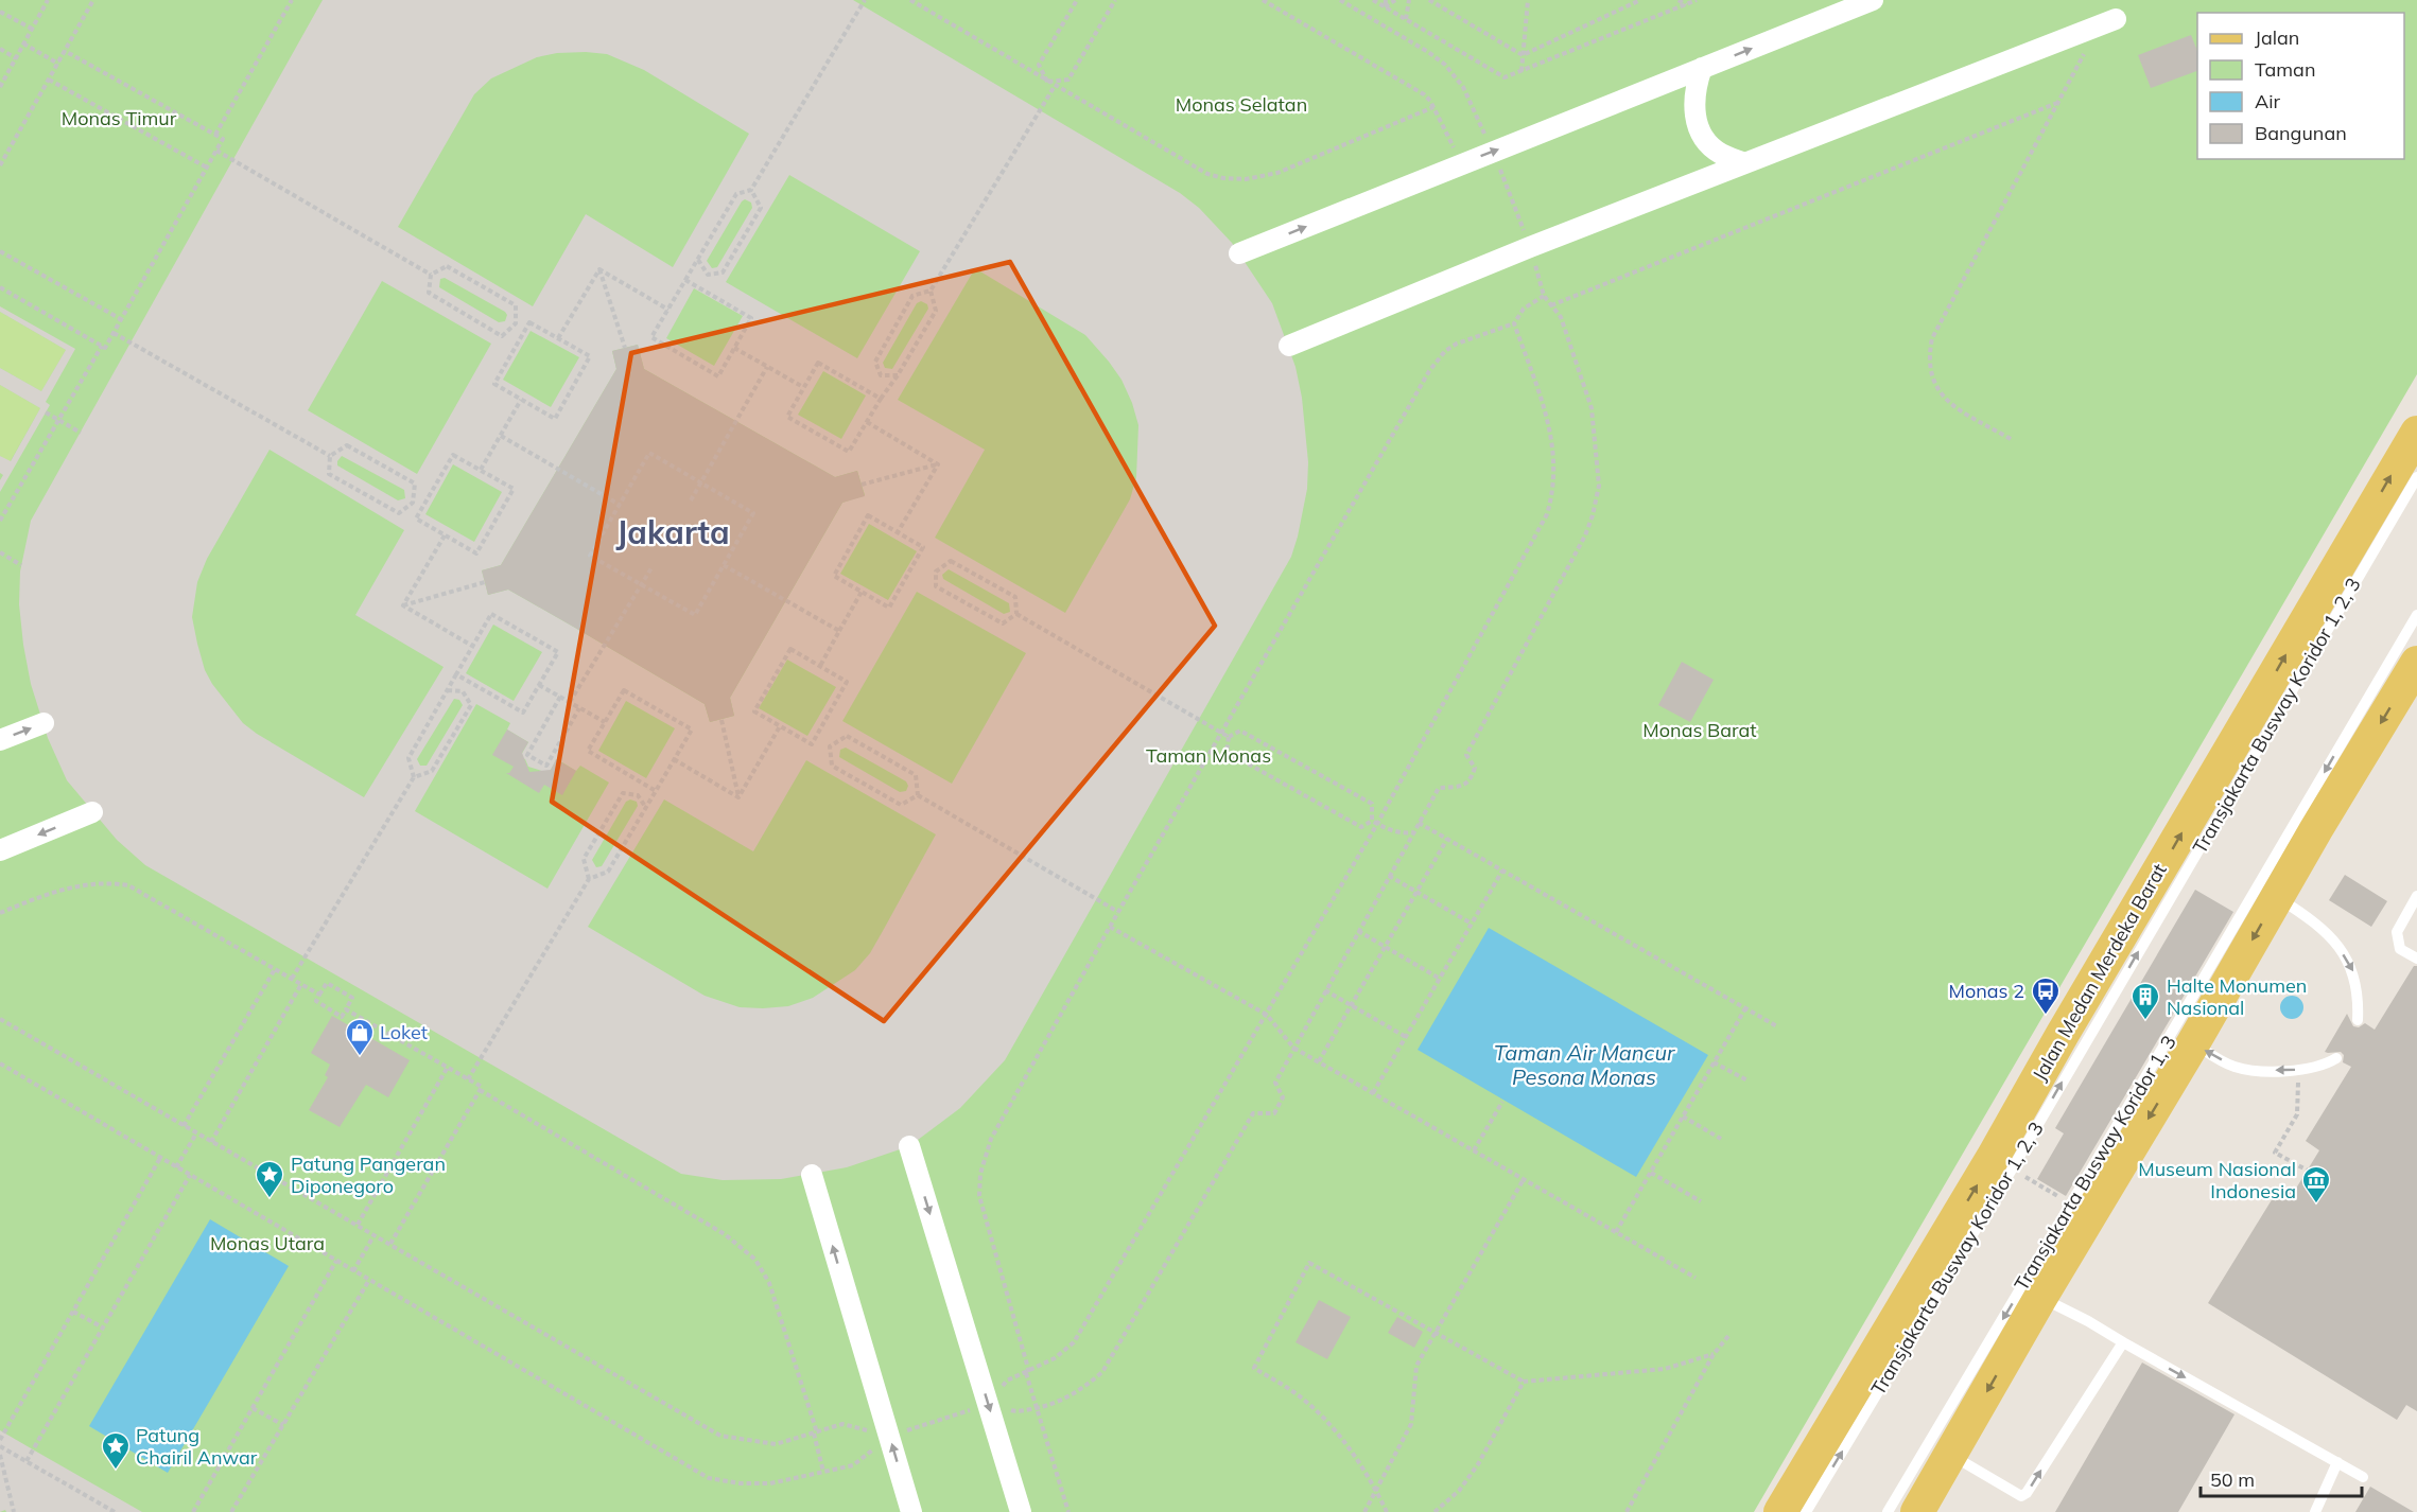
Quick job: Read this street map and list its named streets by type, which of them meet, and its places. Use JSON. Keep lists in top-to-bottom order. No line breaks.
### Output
{"streets":{"main road":["Jalan Medan Merdeka Barat"],"lane":["Transjakarta Busway Koridor 1, 2, 3","Transjakarta Busway Koridor 1, 3"]},"one_way":["Transjakarta Busway Koridor 1, 2, 3","Transjakarta Busway Koridor 1, 3"],"districts":["Jakarta"],"water":["Taman Air Mancur Pesona Monas"],"parks":["Monas Selatan","Monas Timur","Monas Barat","Taman Monas","Monas Utara"],"places":{"bus stop":["Monas 2"],"building":["Halte Monumen Nasional"],"shop":["Loket"],"place":["Patung Pangeran Diponegoro","Patung Chairil Anwar"],"museum":["Museum Nasional Indonesia"]},"legend":["Jalan","Taman","Air","Bangunan"],"scale_bar":"50 m"}
